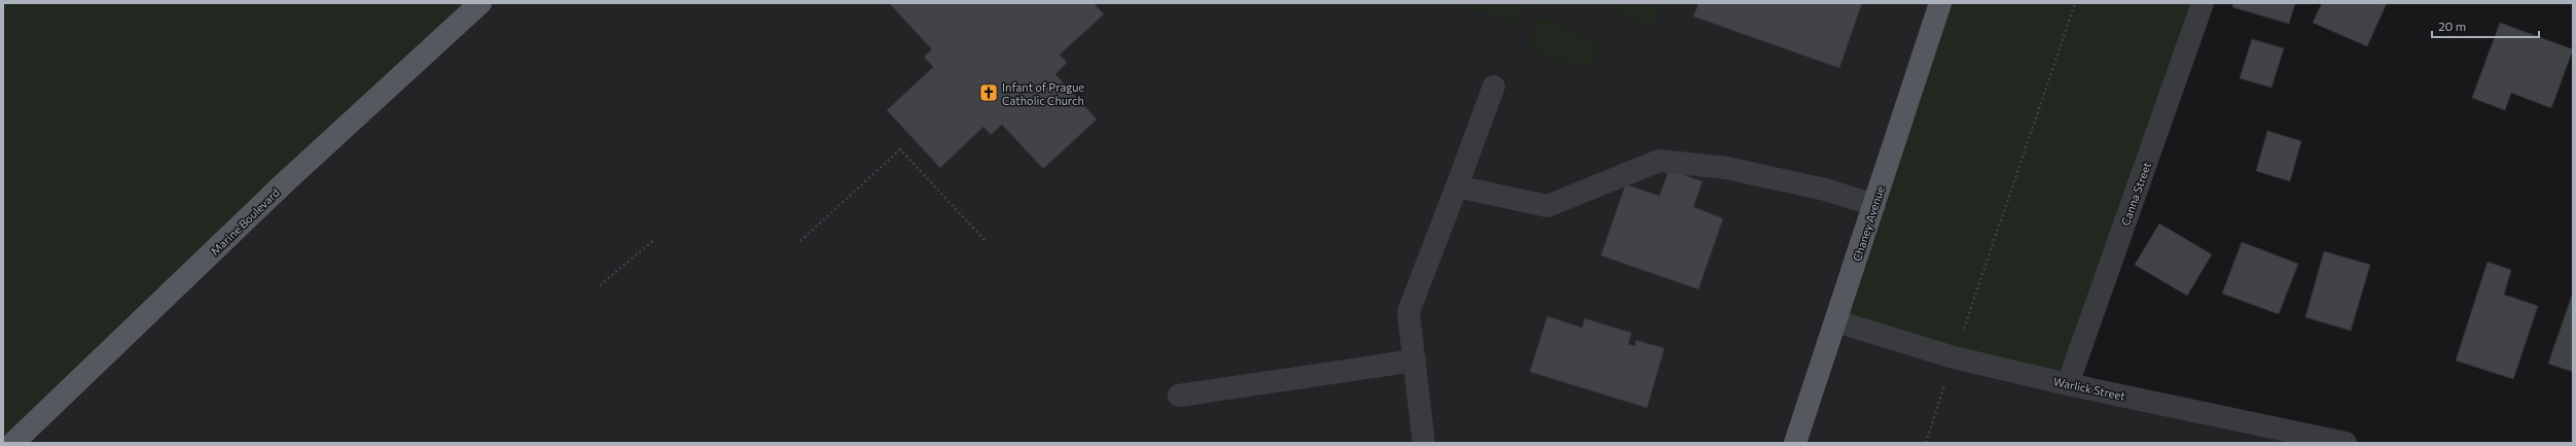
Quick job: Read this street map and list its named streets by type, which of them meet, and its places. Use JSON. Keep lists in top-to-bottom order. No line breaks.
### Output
{"streets":{"main road":["Marine Boulevard","Chaney Avenue"],"street":["Canna Street","Warlick Street"]},"crossings":[["Canna Street","Warlick Street"],["Chaney Avenue","Warlick Street"]],"places":{"church":["Infant of Prague Catholic Church"]},"scale_bar":"20 m"}
